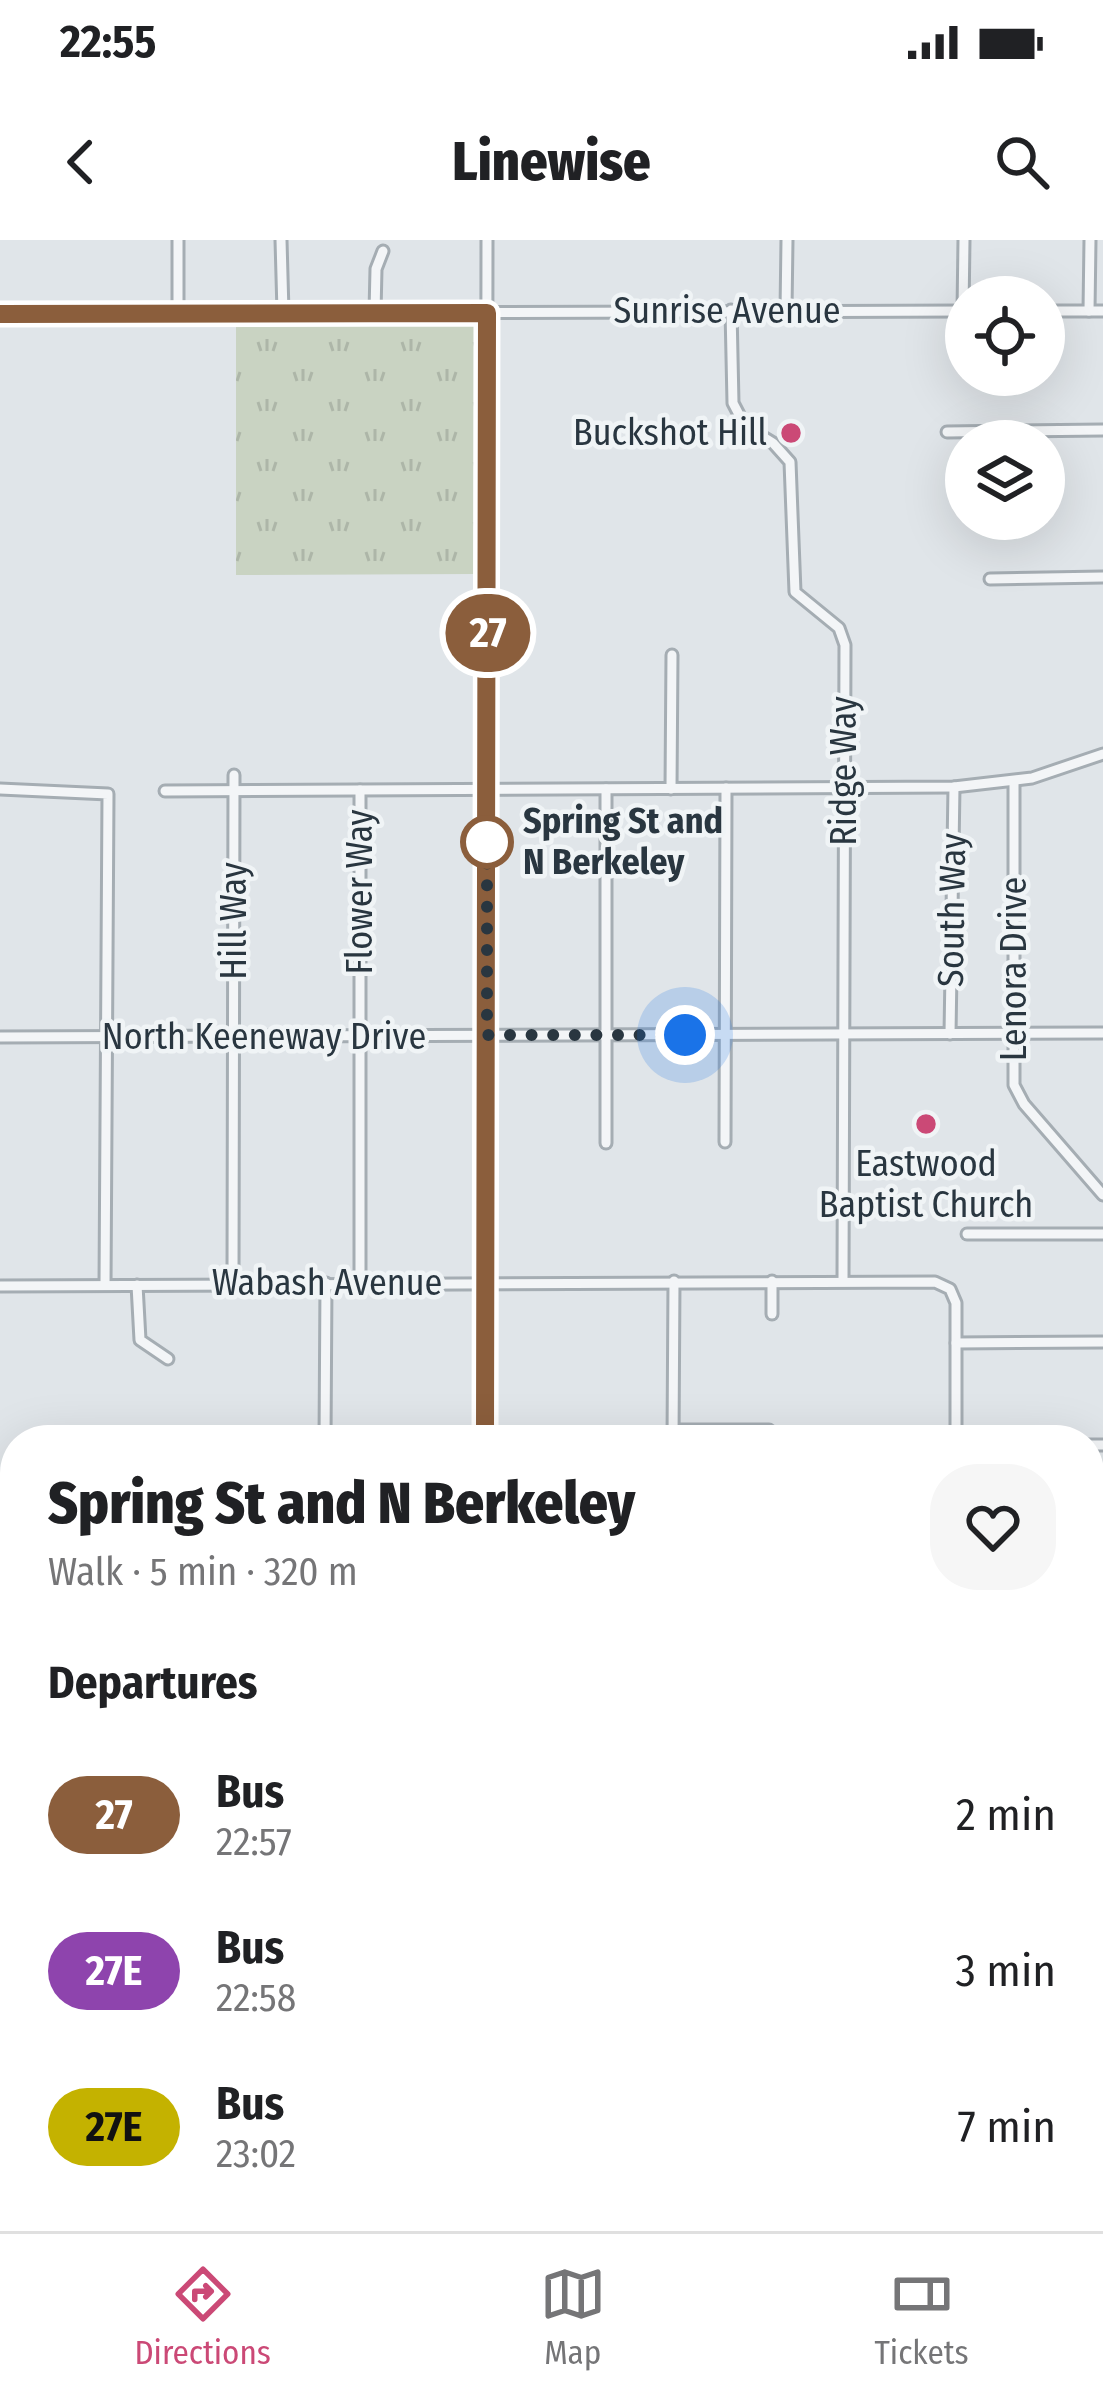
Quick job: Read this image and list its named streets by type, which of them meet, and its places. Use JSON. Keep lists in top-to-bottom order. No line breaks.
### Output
{"streets":{"street":["Sunrise Avenue","Ridge Way","Flower Way","South Way","Hill Way","Lenora Drive","North Keeneway Drive","Wabash Avenue"]},"crossings":[["Sunrise Avenue","Ridge Way"],["Ridge Way","North Keeneway Drive"],["Ridge Way","Wabash Avenue"],["Flower Way","North Keeneway Drive"],["Flower Way","Wabash Avenue"],["South Way","North Keeneway Drive"],["Hill Way","North Keeneway Drive"],["Hill Way","Wabash Avenue"],["Lenora Drive","North Keeneway Drive"]],"places":["Buckshot Hill","Spring St and N Berkeley","Eastwood Baptist Church"],"lines":["bus line 27"],"page":{"status":"22:55","header":"Linewise","on_map":"27","heading":[["Spring St and N Berkeley","Walk · 5 min · 320 m"],"Departures"],"list":[{"mark":"27","name":"Bus","note":"22:57","value":"2 min"},{"mark":"27E","name":"Bus","note":"22:58","value":"3 min"},{"mark":"27E","name":"Bus","note":"23:02","value":"7 min"}],"tabs":["Directions","Map","Tickets"]}}
